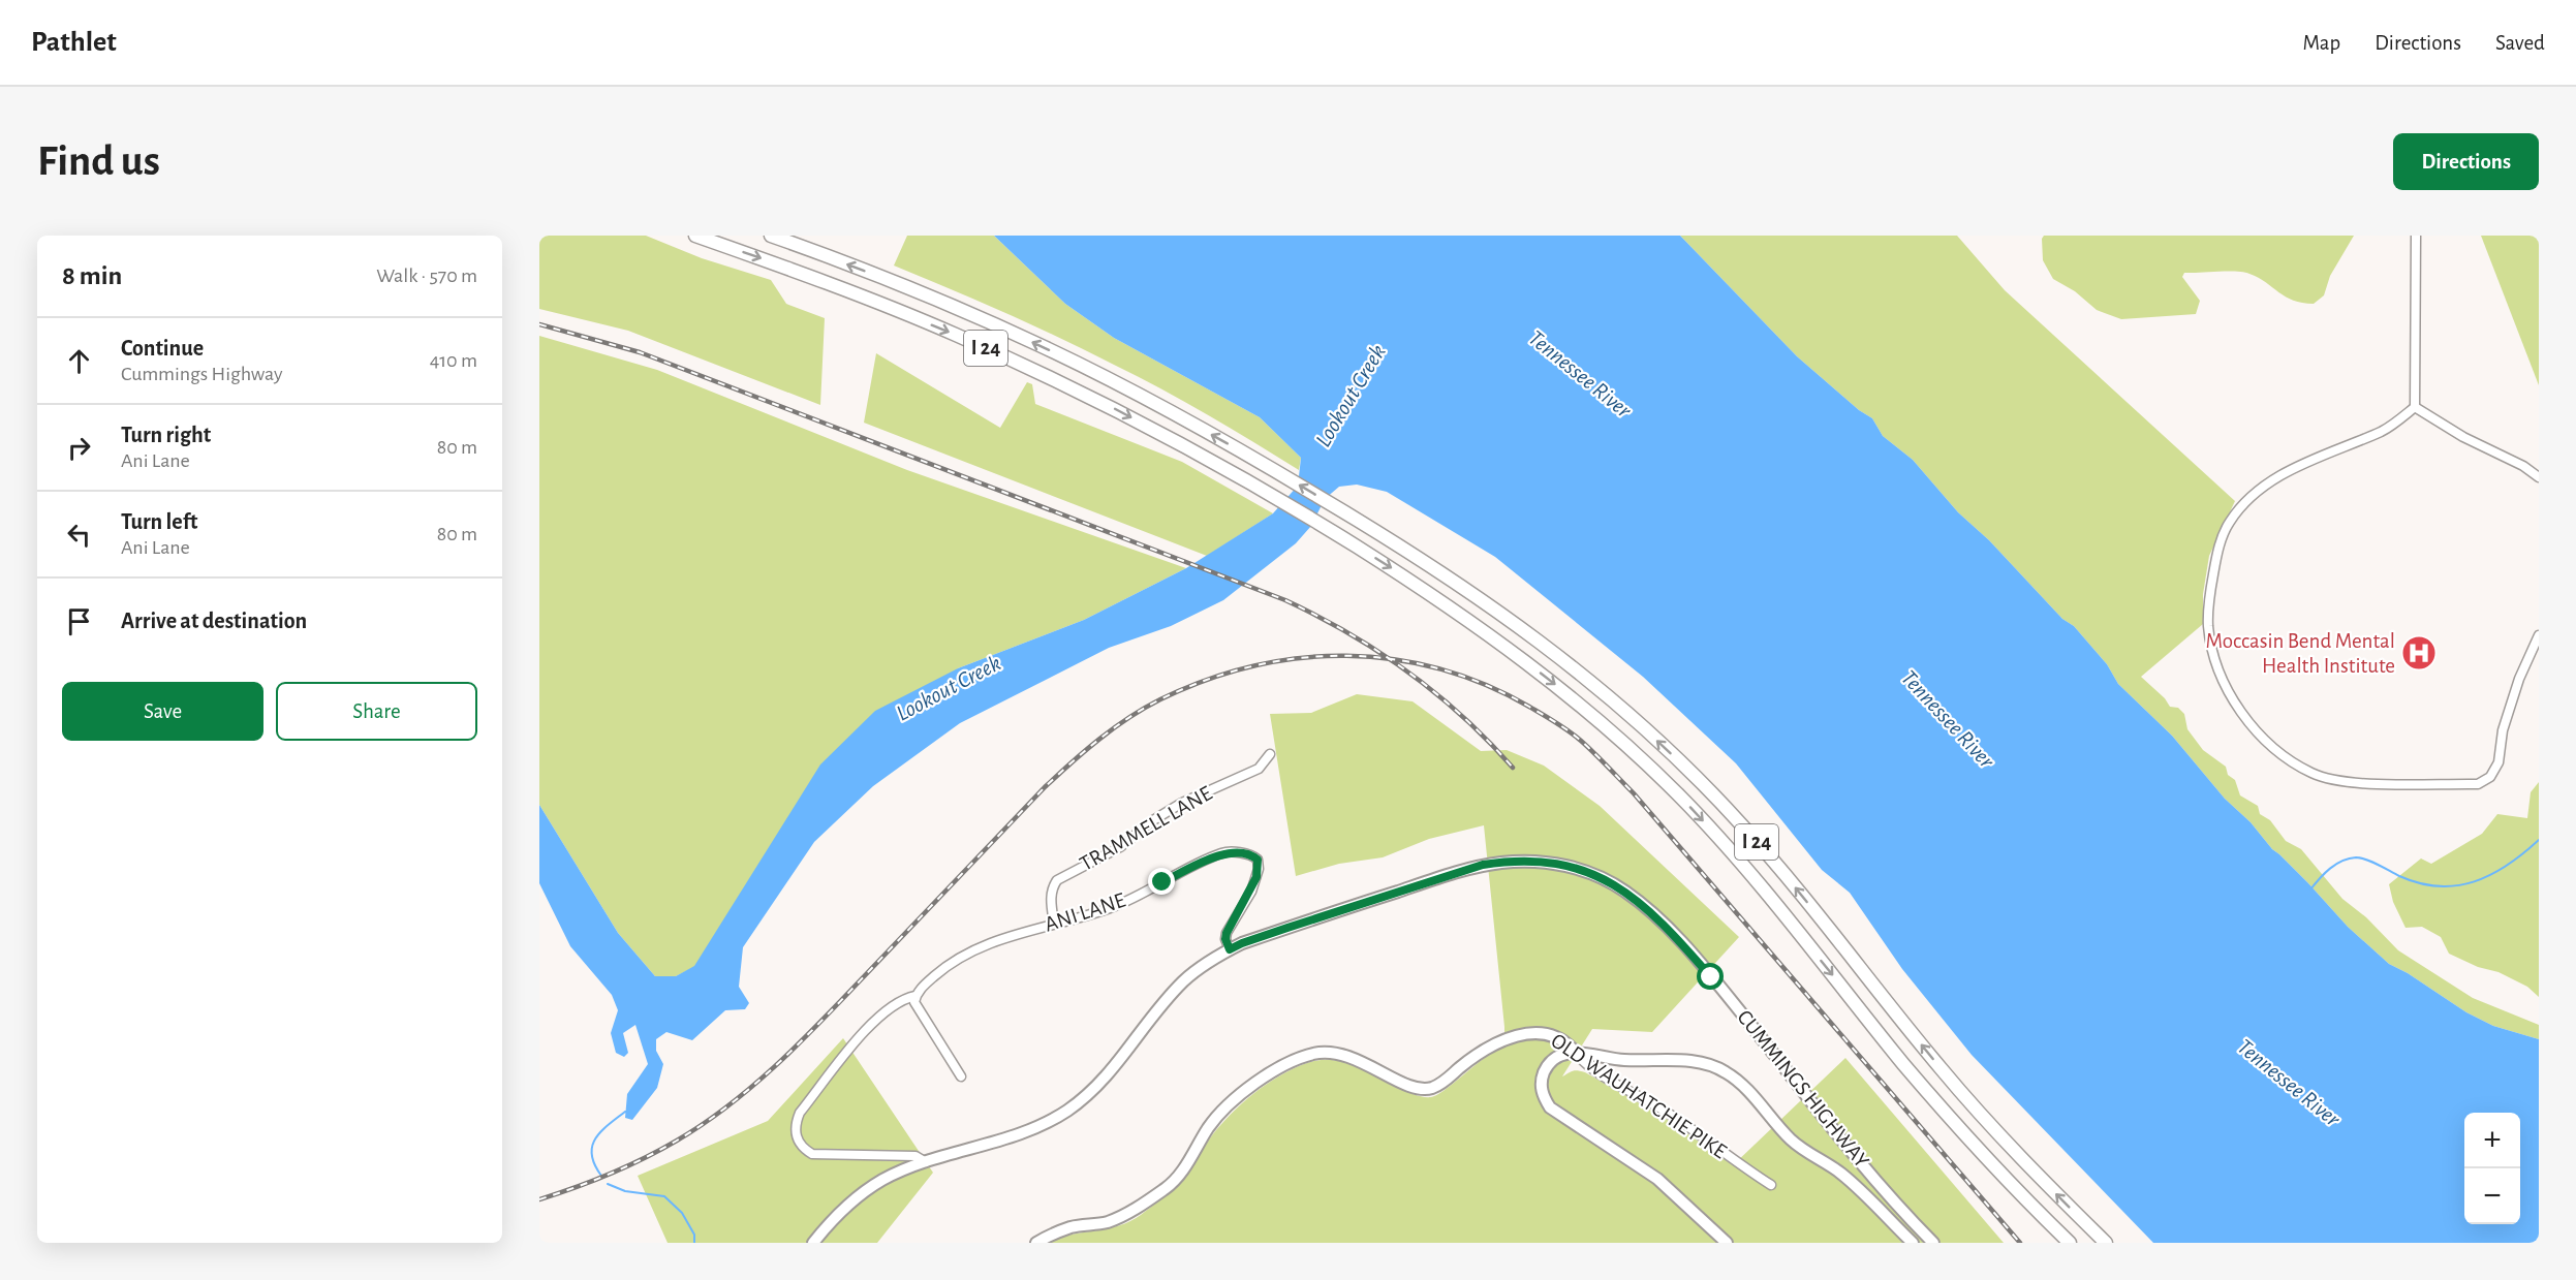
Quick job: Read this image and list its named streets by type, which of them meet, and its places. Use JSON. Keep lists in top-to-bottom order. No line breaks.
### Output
{"streets":{"highway":["I 24"],"main road":["CUMMINGS HIGHWAY","OLD WAUHATCHIE PIKE"],"street":["TRAMMELL LANE","ANI LANE"]},"crossings":[["TRAMMELL LANE","ANI LANE"],["ANI LANE","CUMMINGS HIGHWAY"]],"water":["Tennessee River","Lookout Creek"],"places":{"hospital":["Moccasin Bend Mental Health Institute"]},"page":{"header":"Pathlet","nav":["Map","Directions","Saved"],"buttons":["Directions",["Save","Share"]],"title":"Find us","heading":["8 min","Walk · 570 m"],"list":[["Continue","Cummings Highway","410 m"],["Turn right","Ani Lane","80 m"],["Turn left","Ani Lane","80 m"],"Arrive at destination"],"map_buttons":["+","−"]}}
